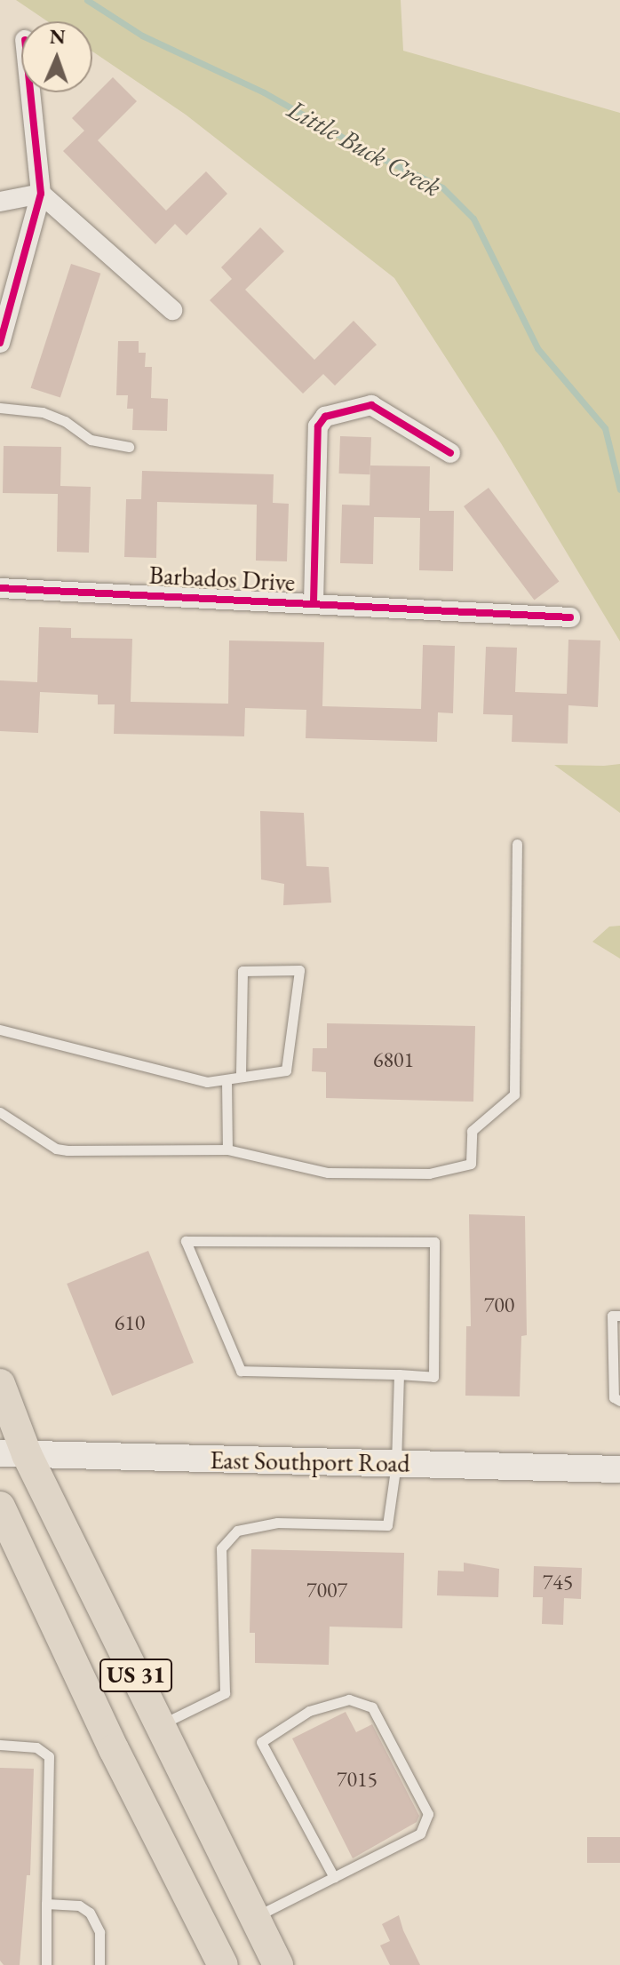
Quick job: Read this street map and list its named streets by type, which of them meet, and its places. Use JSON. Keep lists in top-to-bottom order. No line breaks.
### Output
{"streets":{"main road":["East Southport Road","US 31"],"street":["Barbados Drive"]},"crossings":[["East Southport Road","US 31"]],"water":["Little Buck Creek"],"house_numbers":["6801","700","610","745","7007","7015"],"north":"top"}
